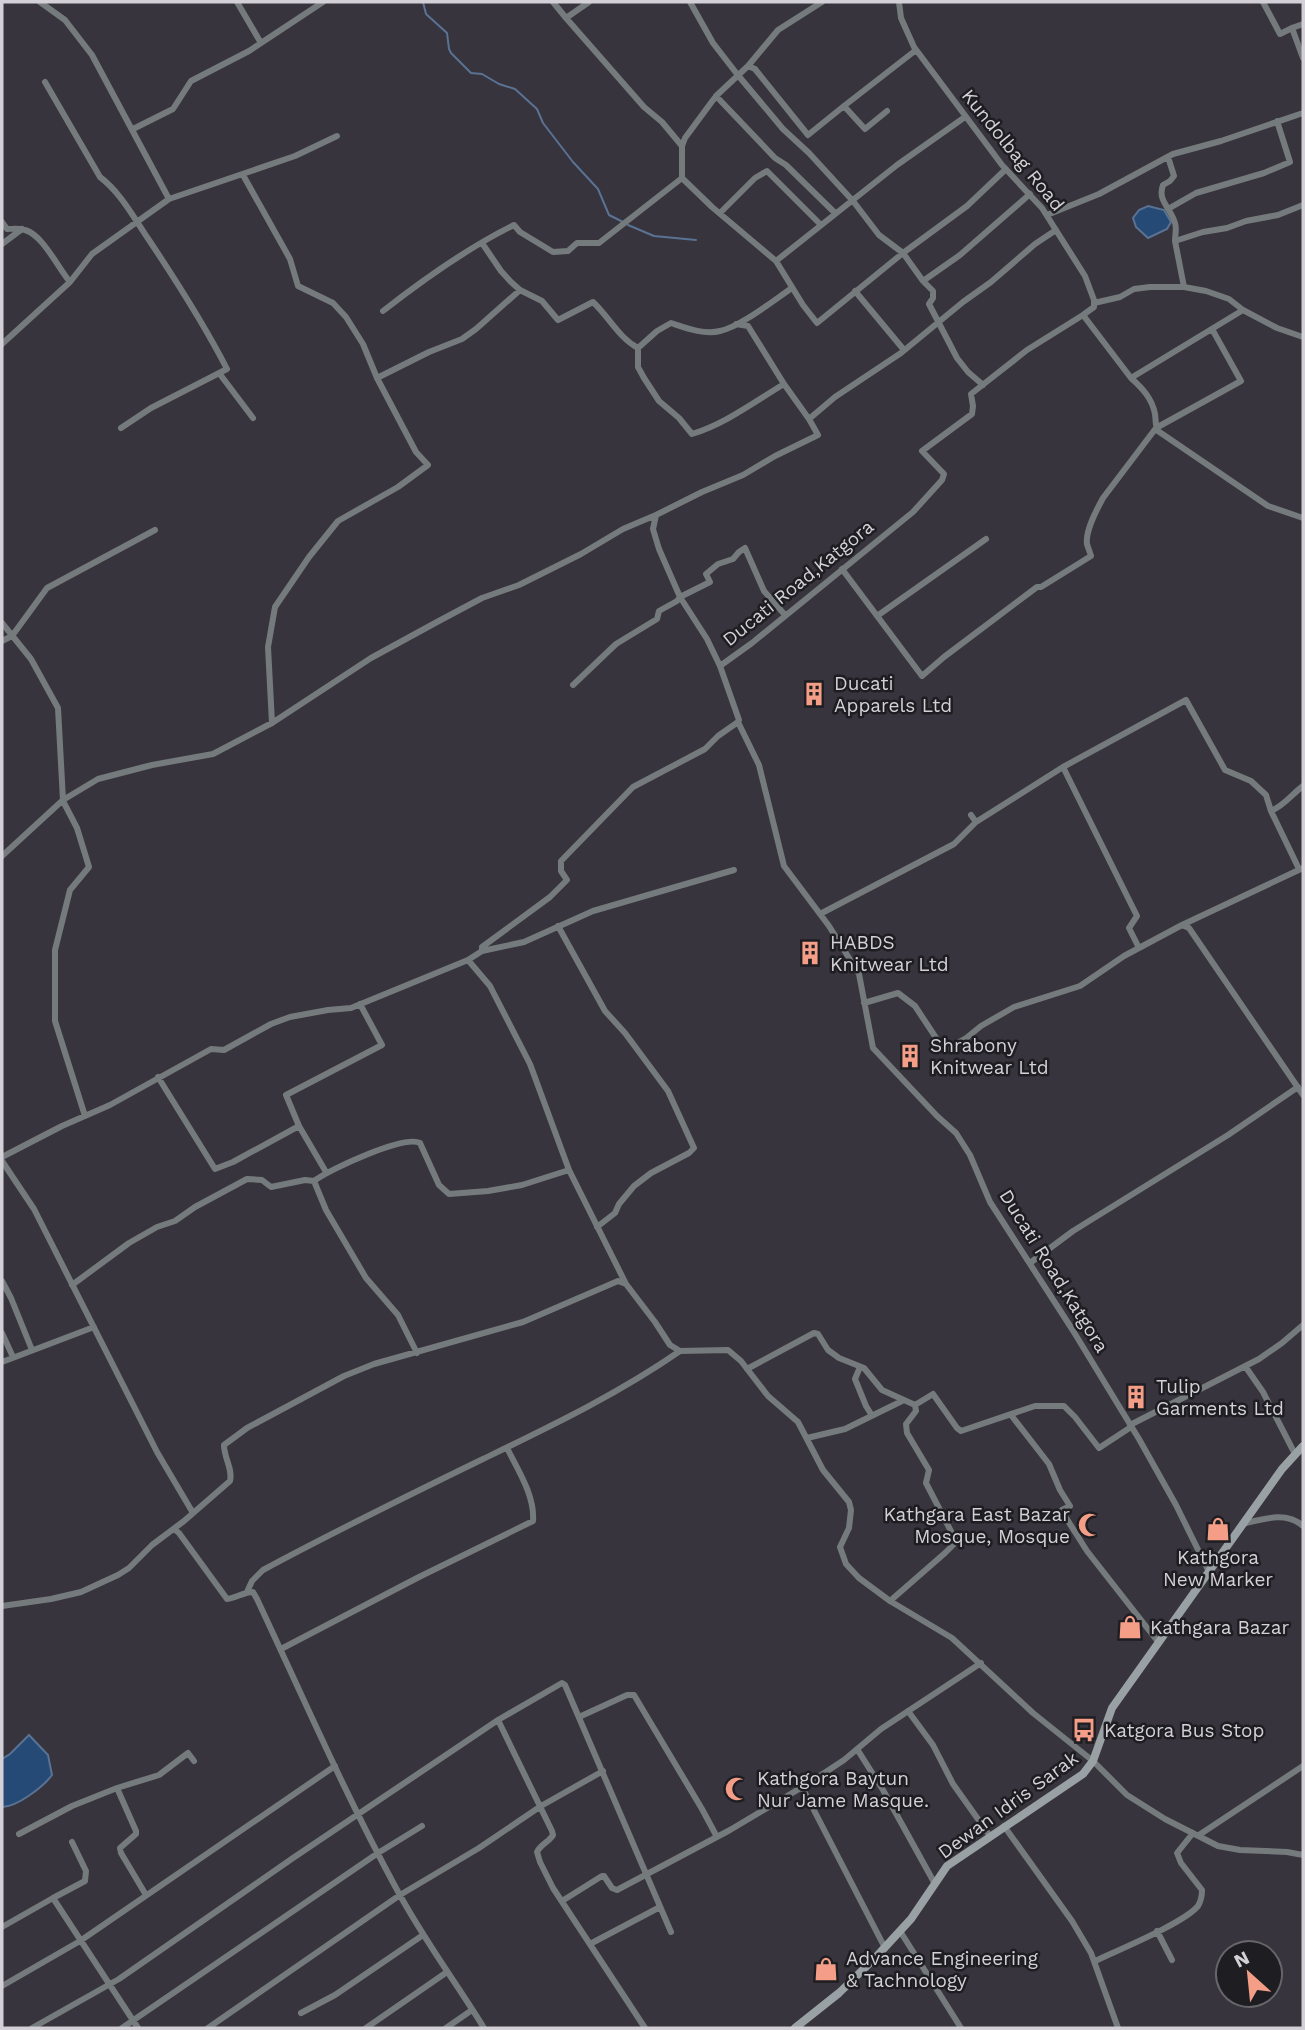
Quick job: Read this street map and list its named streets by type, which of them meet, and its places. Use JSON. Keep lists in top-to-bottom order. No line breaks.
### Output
{"streets":{"main road":["Dewan Idris Sarak"],"street":["Kundolbag Road","Ducati Road,Katgora"]},"crossings":[["Ducati Road,Katgora","Dewan Idris Sarak"]],"places":{"building":["Ducati Apparels Ltd","HABDS Knitwear Ltd","Shrabony Knitwear Ltd","Tulip Garments Ltd"],"mosque":["Kathgara East Bazar Mosque, Mosque","Kathgora Baytun Nur Jame Masque."],"shop":["Kathgora New Marker","Kathgara Bazar","Advance Engineering & Tachnology"],"bus stop":["Katgora Bus Stop"]},"north":"top left"}
